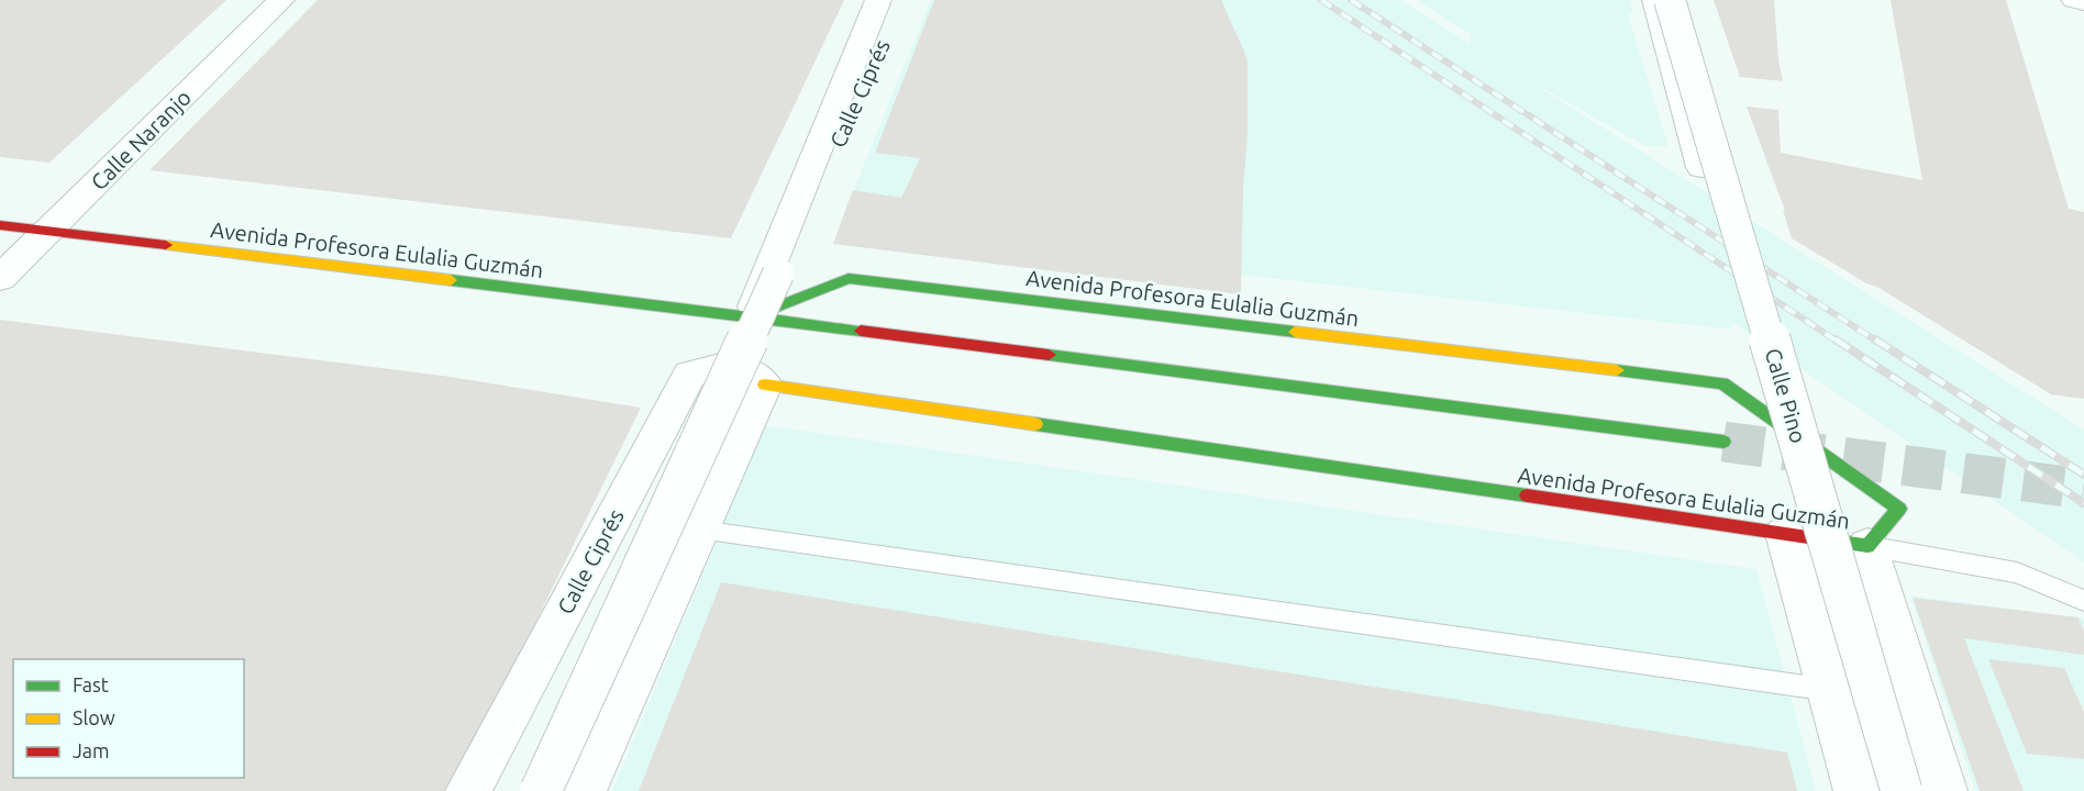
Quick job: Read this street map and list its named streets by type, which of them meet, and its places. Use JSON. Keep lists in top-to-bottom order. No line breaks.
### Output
{"streets":{"street":["Calle Ciprés","Calle Naranjo","Avenida Profesora Eulalia Guzmán","Calle Pino"]},"crossings":[["Calle Ciprés","Avenida Profesora Eulalia Guzmán"],["Calle Naranjo","Avenida Profesora Eulalia Guzmán"]],"legend":["Fast","Slow","Jam"]}
